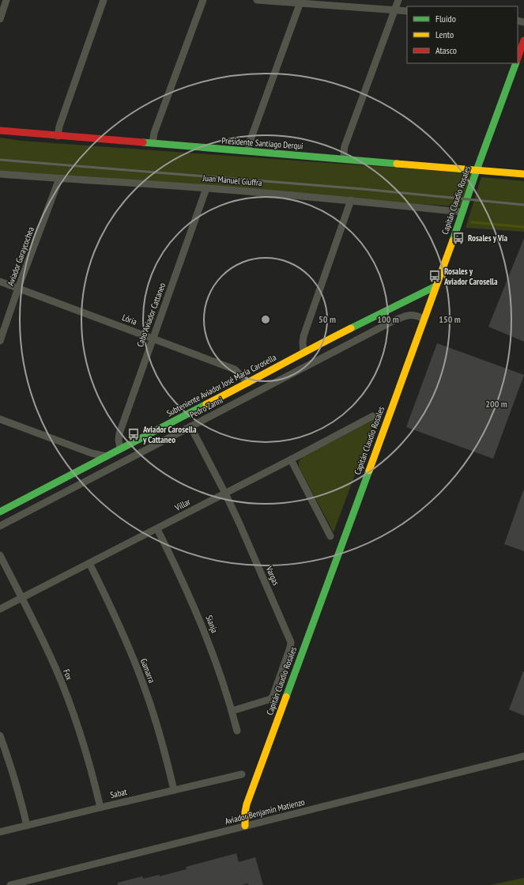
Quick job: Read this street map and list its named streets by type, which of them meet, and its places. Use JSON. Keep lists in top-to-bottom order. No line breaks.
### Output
{"streets":{"street":["Presidente Santiago Derqui","Juan Manuel Giuffra","Capitán Claudio Rosales","Aviador Garaycochea","Cabo Aviador Cattaneo","Lória","Subteniente Aviador José María Carosella","Pedro Zanni","Villar","Vargas","Sianja","Gamarra","Fox","Sabat","Aviador Benjamín Matienzo"]},"crossings":[["Presidente Santiago Derqui","Capitán Claudio Rosales"],["Juan Manuel Giuffra","Capitán Claudio Rosales"],["Juan Manuel Giuffra","Aviador Garaycochea"],["Juan Manuel Giuffra","Cabo Aviador Cattaneo"],["Capitán Claudio Rosales","Subteniente Aviador José María Carosella"],["Capitán Claudio Rosales","Pedro Zanni"],["Capitán Claudio Rosales","Aviador Benjamín Matienzo"],["Aviador Garaycochea","Lória"],["Cabo Aviador Cattaneo","Lória"],["Cabo Aviador Cattaneo","Subteniente Aviador José María Carosella"],["Lória","Subteniente Aviador José María Carosella"],["Pedro Zanni","Vargas"],["Villar","Vargas"],["Villar","Sianja"],["Villar","Gamarra"],["Villar","Fox"],["Vargas","Sianja"],["Gamarra","Sabat"],["Fox","Sabat"]],"places":{"bus stop":["Rosales y Vía","Rosales y Aviador Carosella","Aviador Carosella y Cattaneo"]},"legend":["Fluido","Lento","Atasco"],"rings":["50 m","100 m","150 m","200 m"]}
